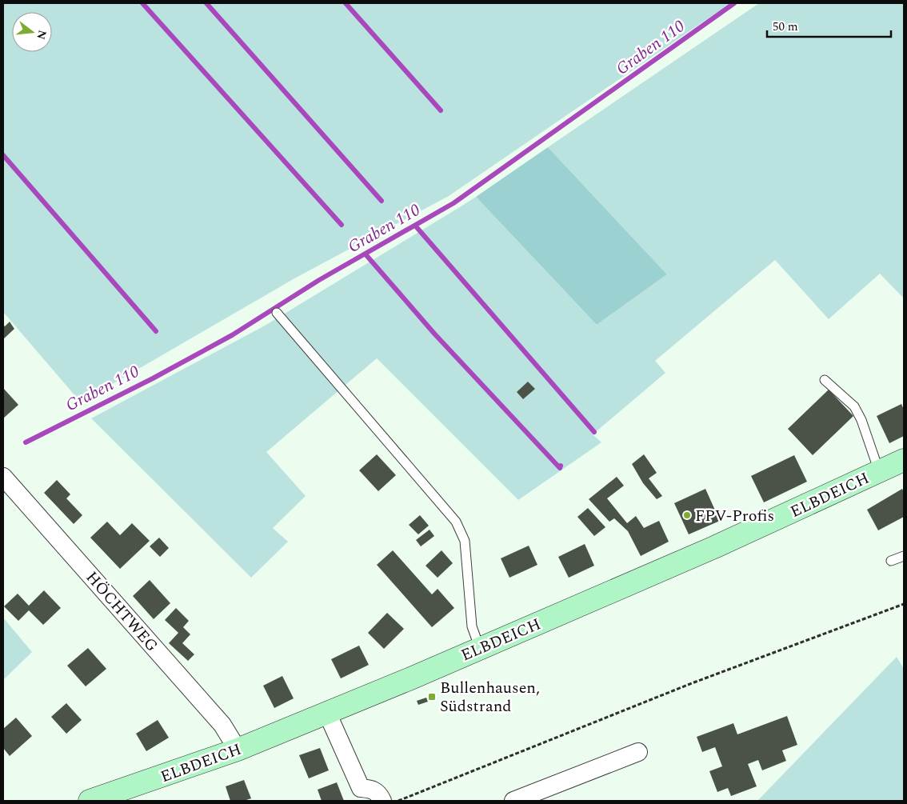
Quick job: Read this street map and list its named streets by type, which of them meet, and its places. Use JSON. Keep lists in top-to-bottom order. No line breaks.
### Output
{"streets":{"street":["ELBDEICH","HÖCHTWEG"]},"crossings":[["ELBDEICH","HÖCHTWEG"]],"water":["Graben 110"],"places":{"other":["FPV-Profis"],"transit":["Bullenhausen, Südstrand"]},"scale_bar":"50 m","north":"right"}
